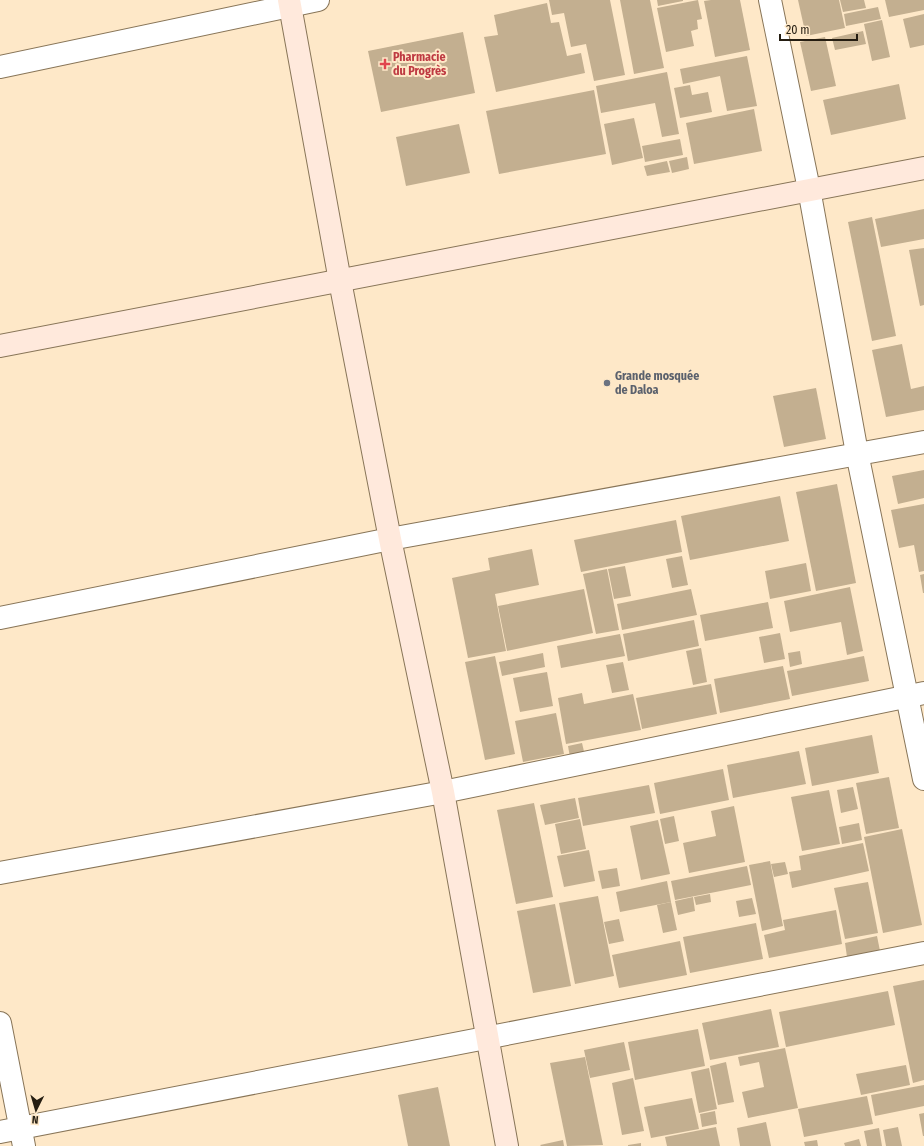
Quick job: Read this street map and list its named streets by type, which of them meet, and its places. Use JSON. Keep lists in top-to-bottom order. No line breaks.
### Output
{"places":{"health":["Pharmacie du Progrès"],"other":["Grande mosquée de Daloa"]},"scale_bar":"20 m","north":"bottom"}
